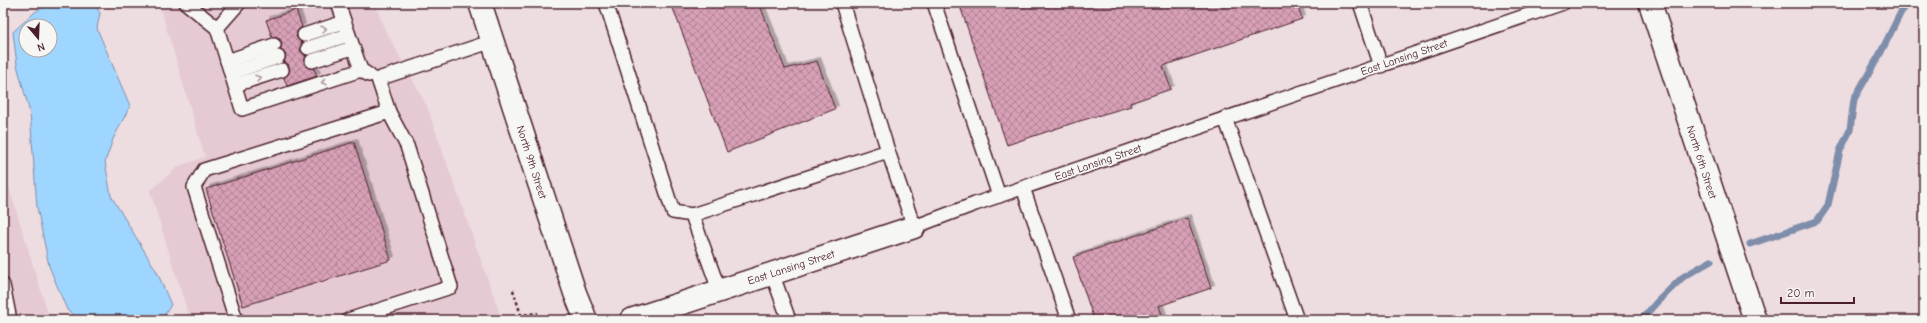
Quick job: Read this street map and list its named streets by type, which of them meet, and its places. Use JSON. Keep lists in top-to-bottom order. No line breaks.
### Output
{"streets":{"street":["East Lansing Street","North 9th Street","North 6th Street"]},"scale_bar":"20 m","north":"bottom"}
